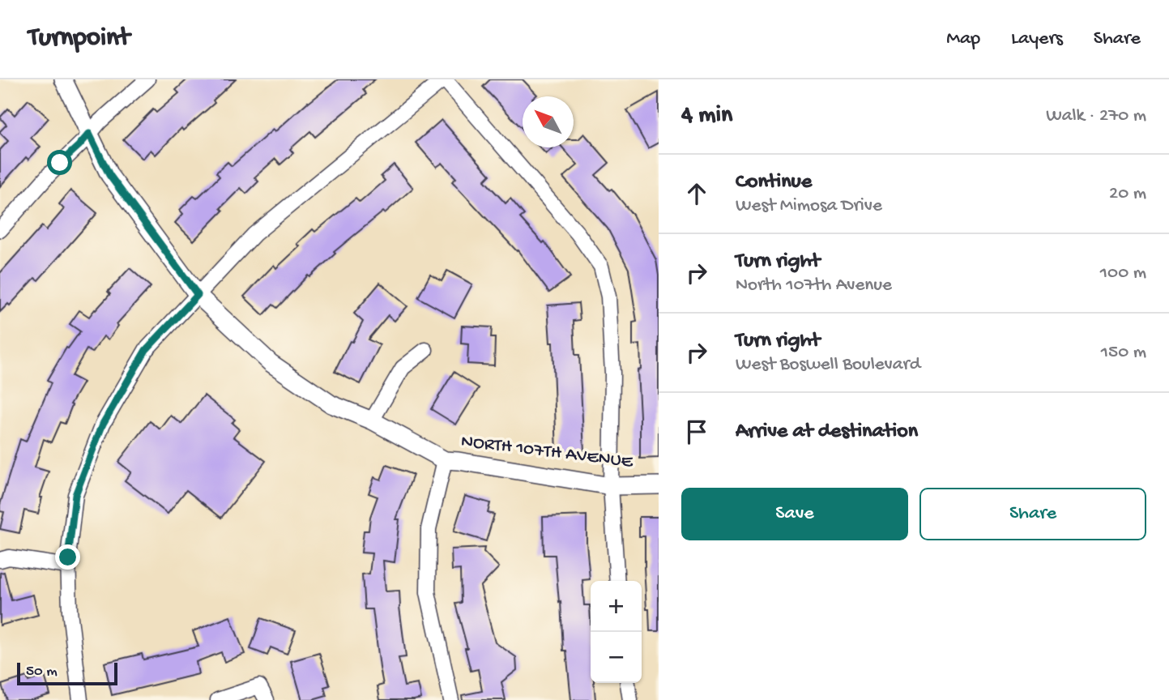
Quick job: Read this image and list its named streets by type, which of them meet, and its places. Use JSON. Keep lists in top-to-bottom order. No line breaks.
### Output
{"streets":{"street":["NORTH 107TH AVENUE"]},"scale_bar":"50 m","north":"top left","page":{"header":"Turnpoint","nav":["Map","Layers","Share"],"heading":["4 min","Walk · 270 m"],"list":[["Continue","West Mimosa Drive","20 m"],["Turn right","North 107th Avenue","100 m"],["Turn right","West Boswell Boulevard","150 m"],"Arrive at destination"],"buttons":["Save","Share"],"map_buttons":["+","−"],"scale":"50 m"}}
